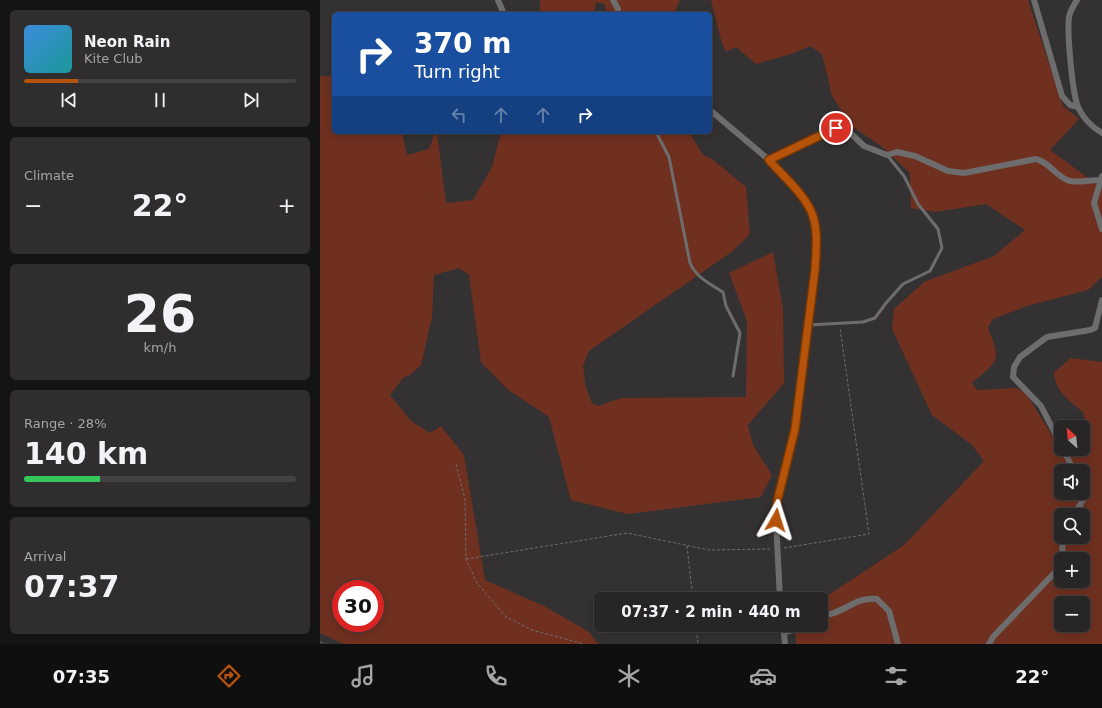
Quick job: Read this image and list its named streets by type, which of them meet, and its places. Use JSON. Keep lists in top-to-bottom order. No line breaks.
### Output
{"north":"top left","page":{"turn":["370 m","Turn right"],"song":["Neon Rain","Kite Club"],"tile":["Climate",["26","km/h"],["Range · 28%","140 km"],["Arrival","07:37"]],"heat":["−","22°","+"],"map_buttons":["+","−"],"limit":"30","trip":"07:37 · 2 min · 440 m","tabs":["07:35","22°"]}}
